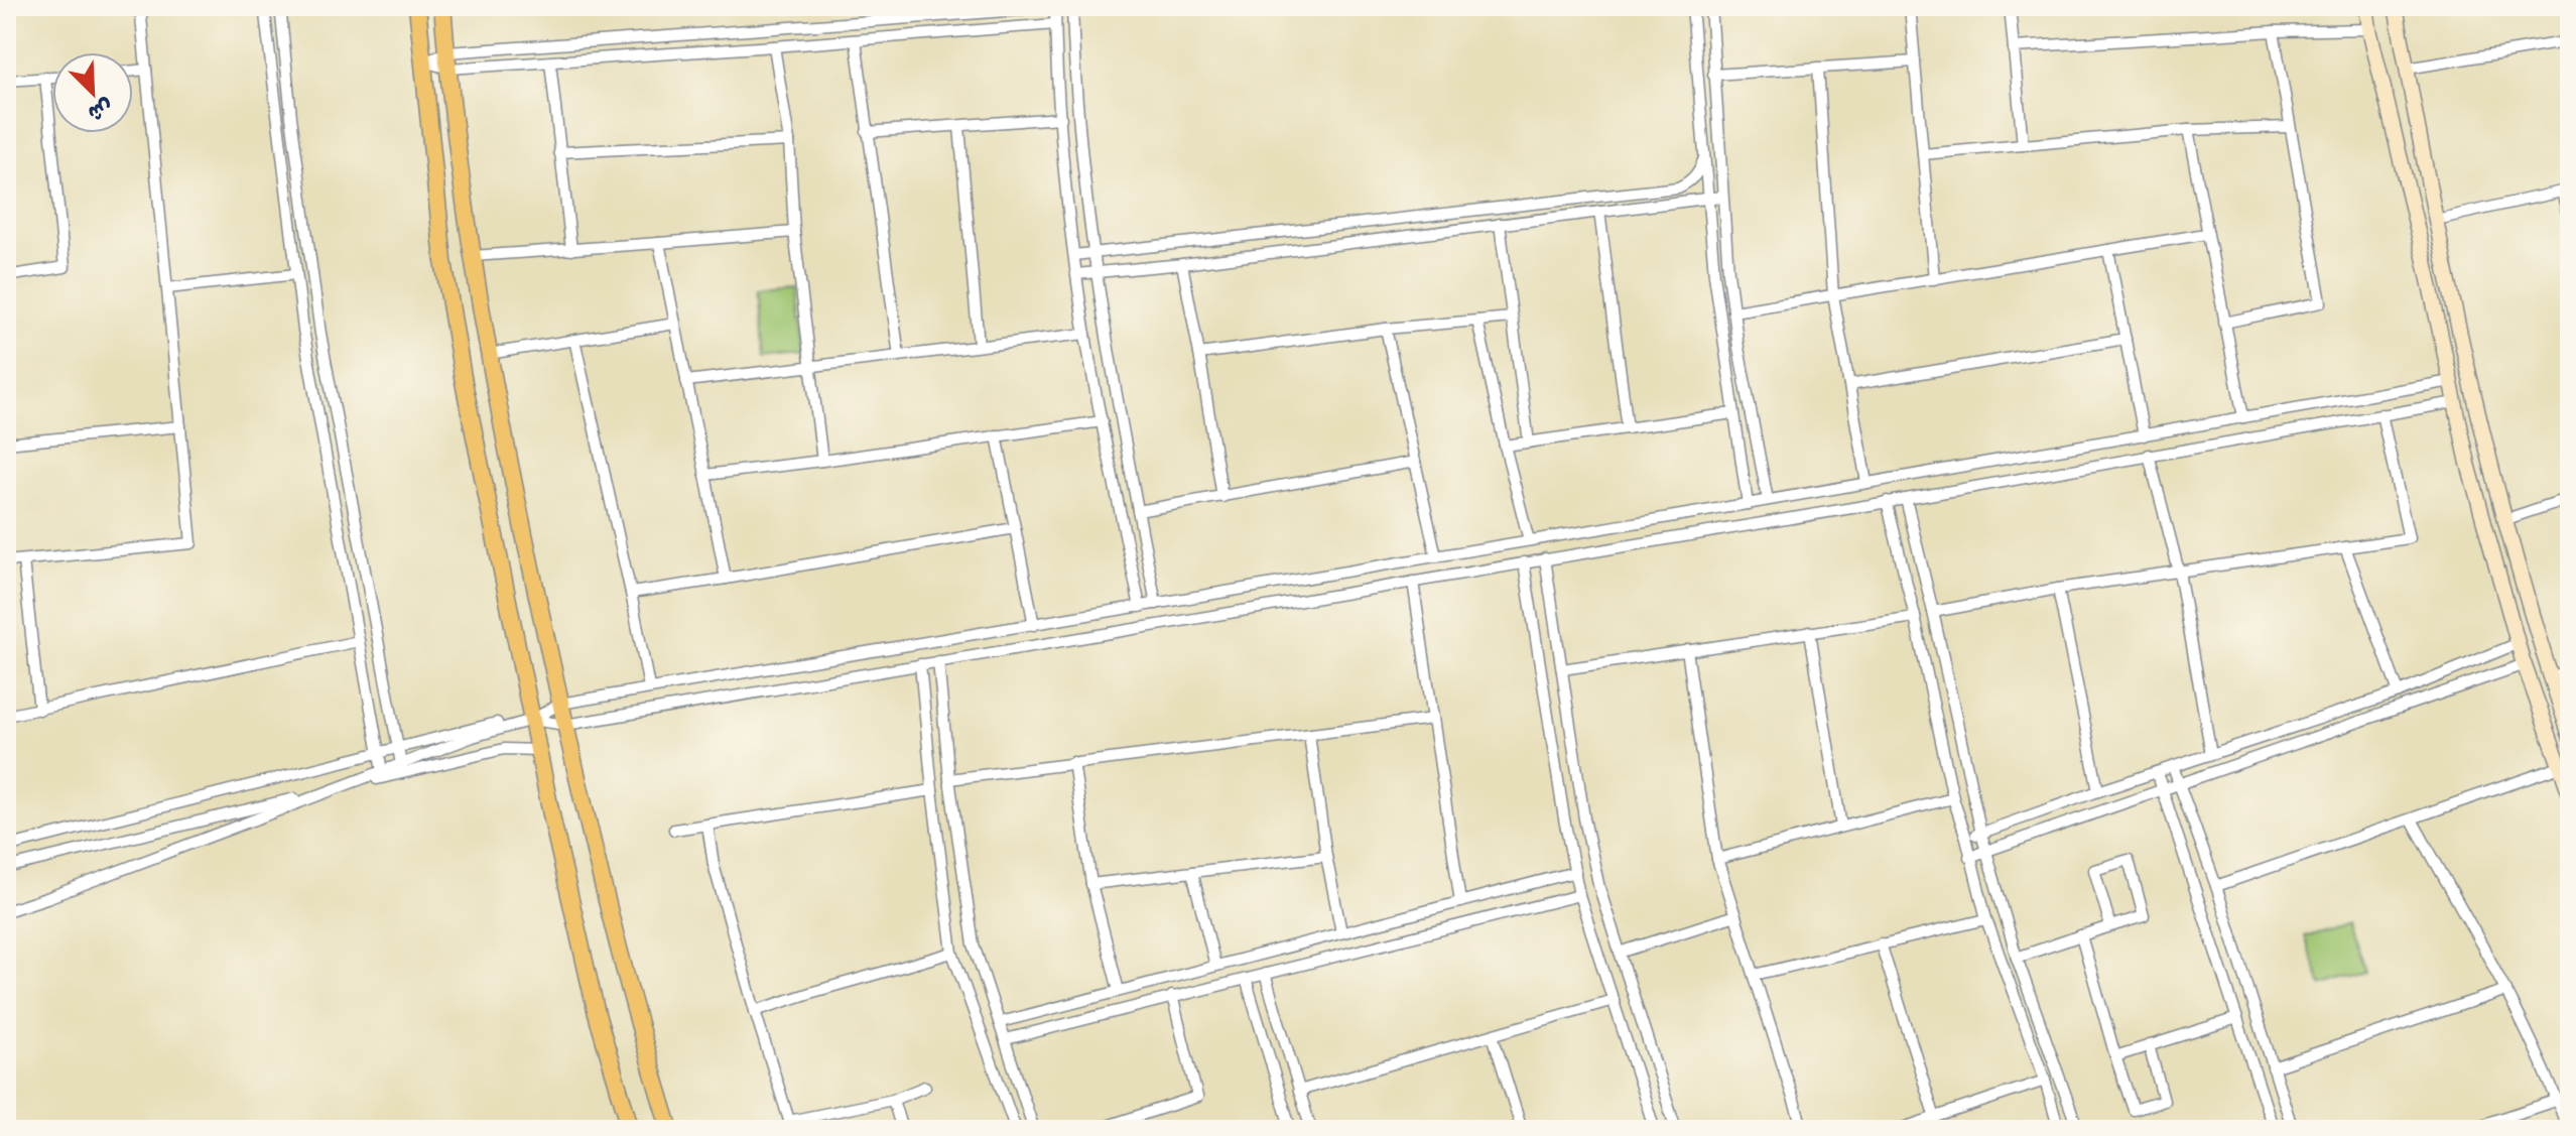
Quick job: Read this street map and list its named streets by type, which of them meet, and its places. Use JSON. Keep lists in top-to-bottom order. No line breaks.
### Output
{"north":"bottom right"}
